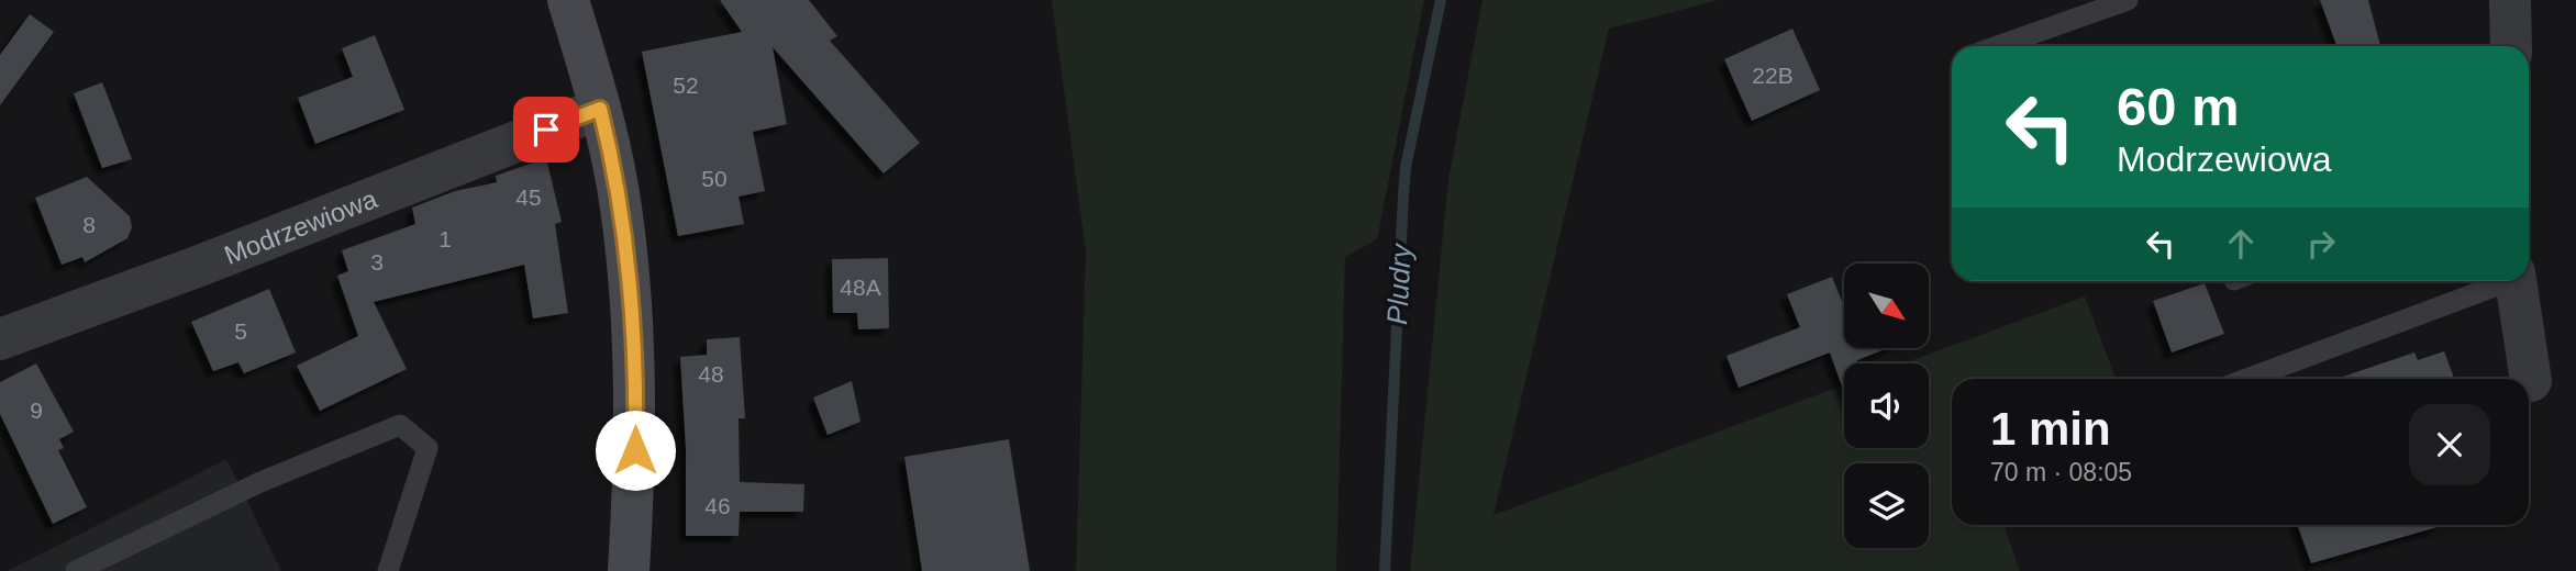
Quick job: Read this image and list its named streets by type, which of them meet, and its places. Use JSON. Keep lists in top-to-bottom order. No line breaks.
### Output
{"streets":{"street":["Modrzewiowa"]},"water":["Pludry"],"house_numbers":["22B","52","50","45","8","1","3","48A","5","48","9","46"],"north":"bottom right","page":{"turn":["60 m","Modrzewiowa"],"heading":["1 min","70 m · 08:05"]}}
